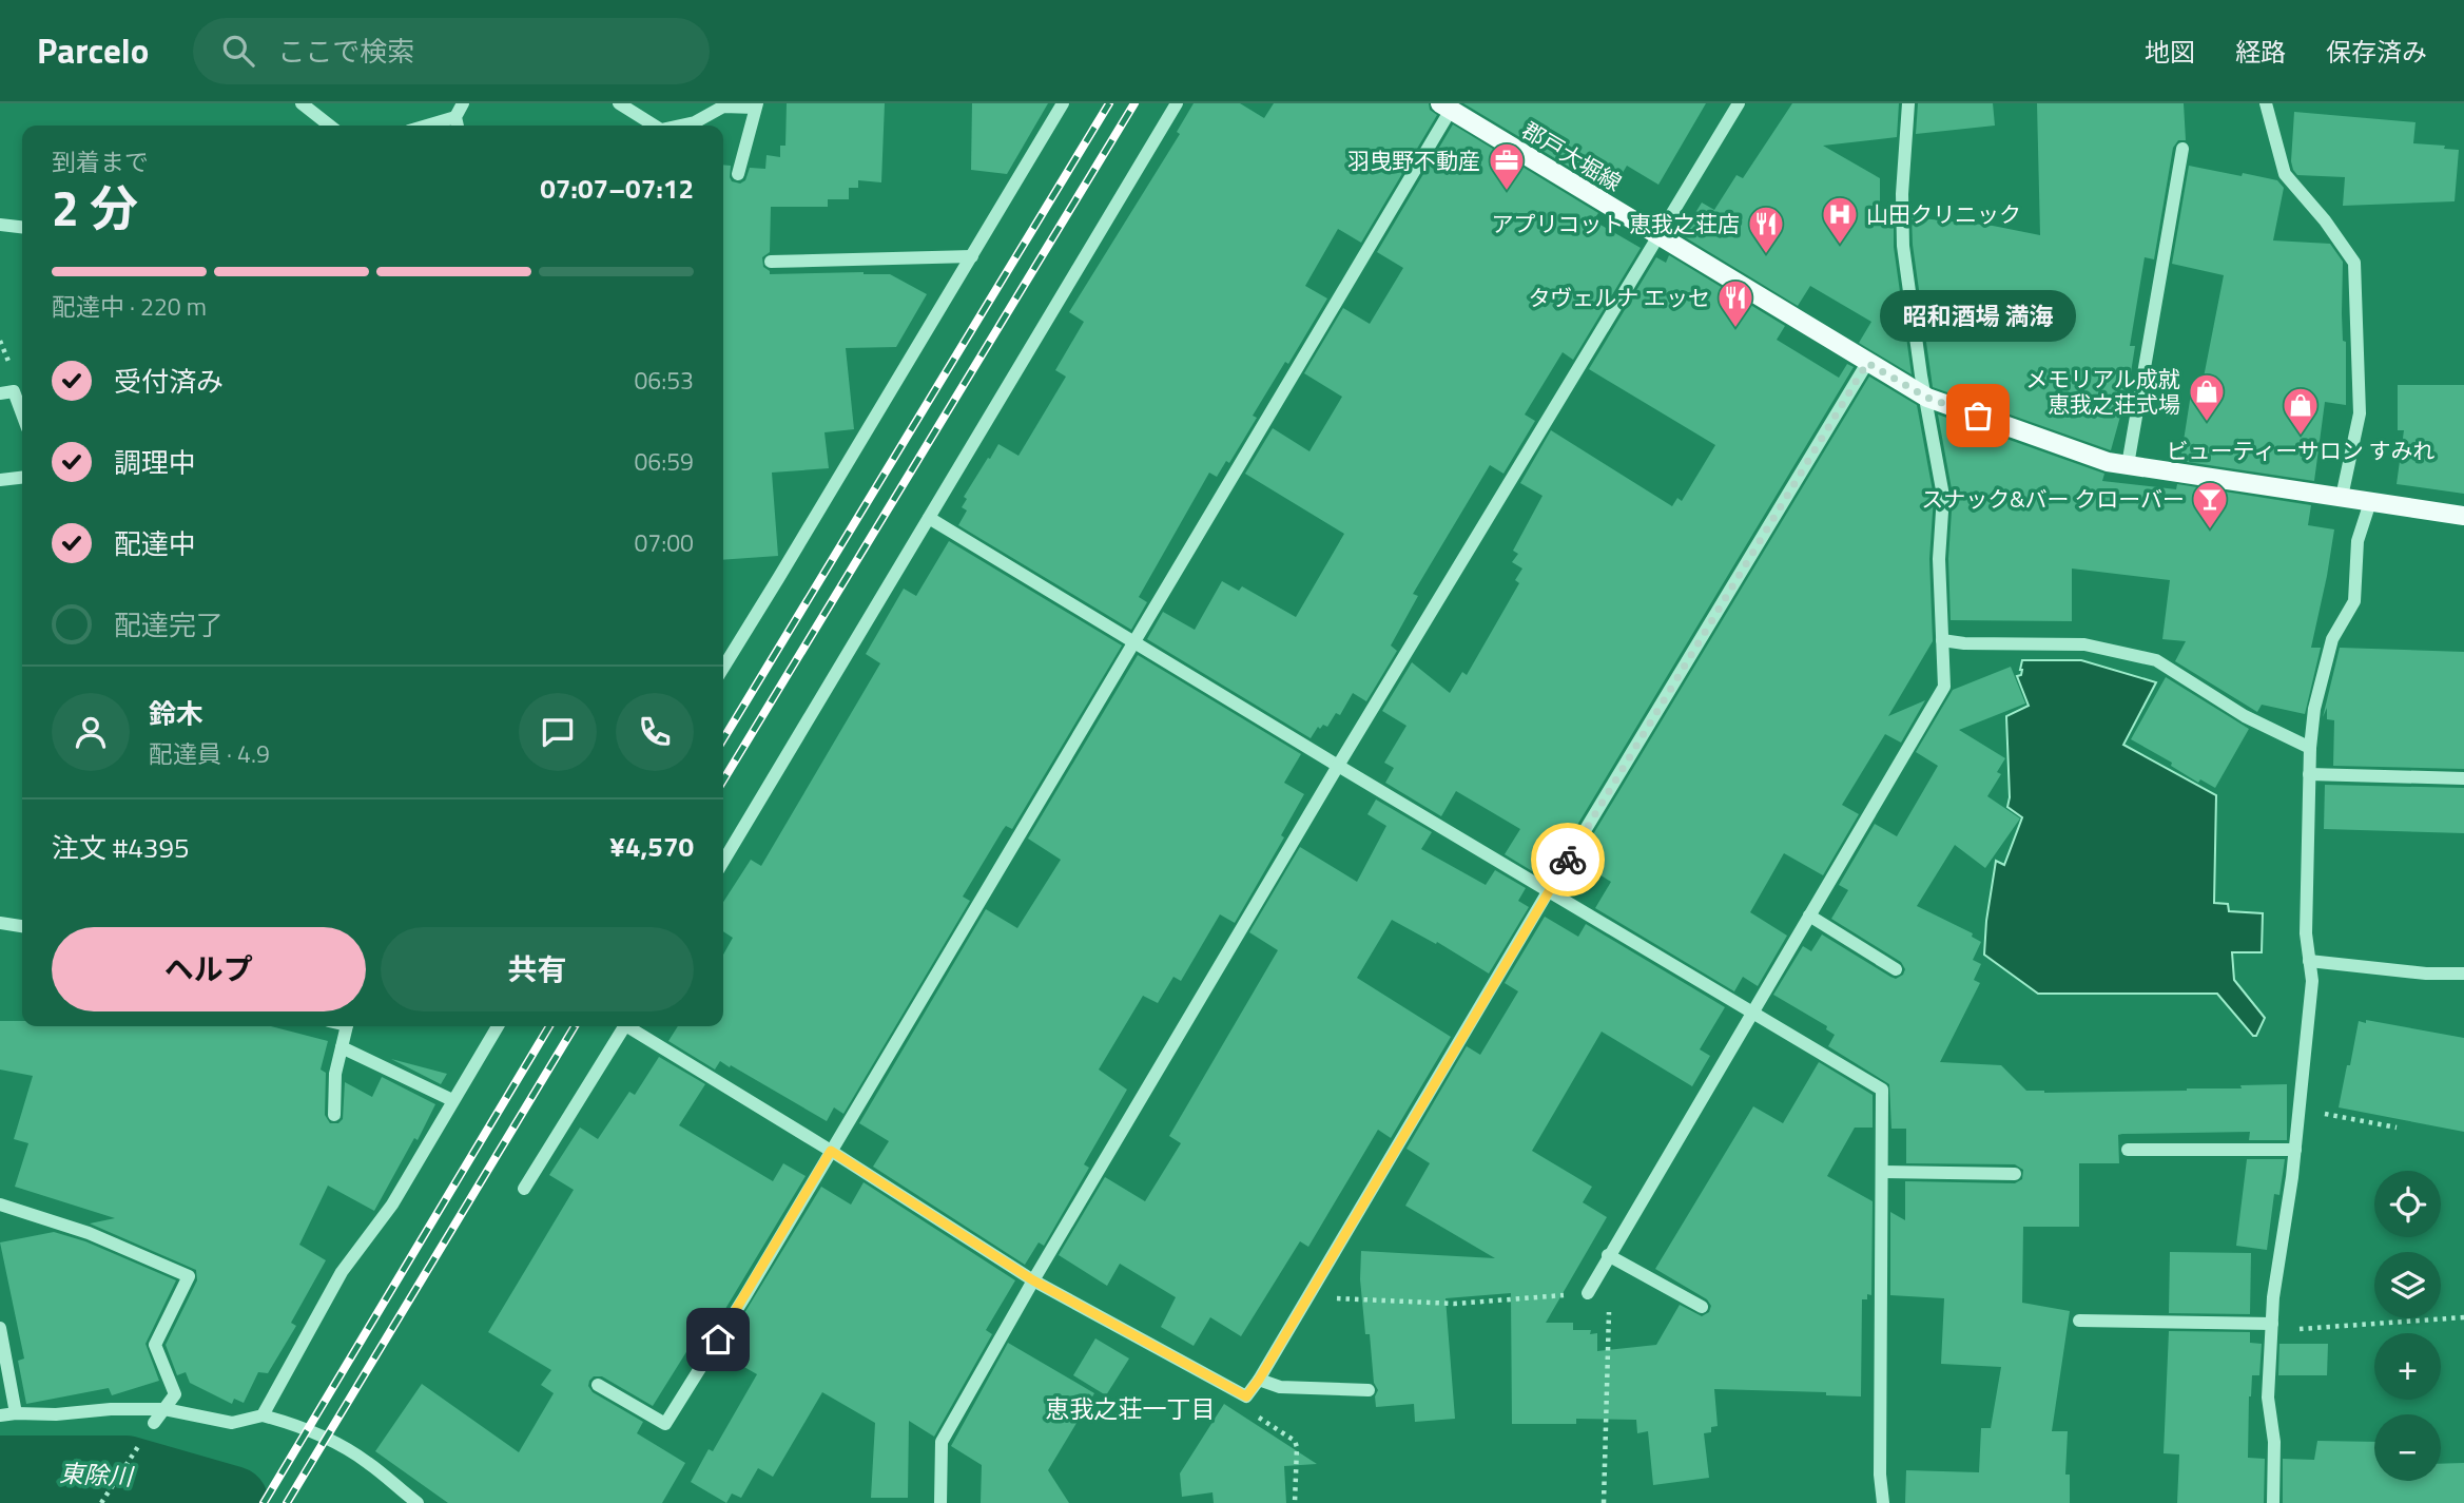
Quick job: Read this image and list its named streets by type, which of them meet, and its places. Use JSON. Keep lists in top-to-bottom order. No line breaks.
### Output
{"streets":{"main road":["郡戸大堀線"]},"districts":["恵我之荘一丁目"],"water":["東除川"],"places":{"office":["羽曳野不動産"],"hospital":["山田クリニック"],"restaurant":["アプリコット 恵我之荘店","タヴェルナ エッセ"],"other":["昭和酒場 満海"],"shop":["メモリアル成就 恵我之荘式場","ビューティーサロン すみれ"],"bar":["スナック&バー クローバー"]},"page":{"header":"Parcelo","search":"ここで検索","nav":["地図","経路","保存済み"],"heading":["2 分","到着まで","07:07–07:12"],"panel":["鈴木","配達員 · 4.9","注文 #4395","¥4,570"],"bar":"配達中 · 220 m","bubble":"昭和酒場 満海","list":[["受付済み","06:53"],["調理中","06:59"],["配達中","07:00"],"配達完了"],"buttons":["ヘルプ","共有"],"map_buttons":["+","−"]}}
